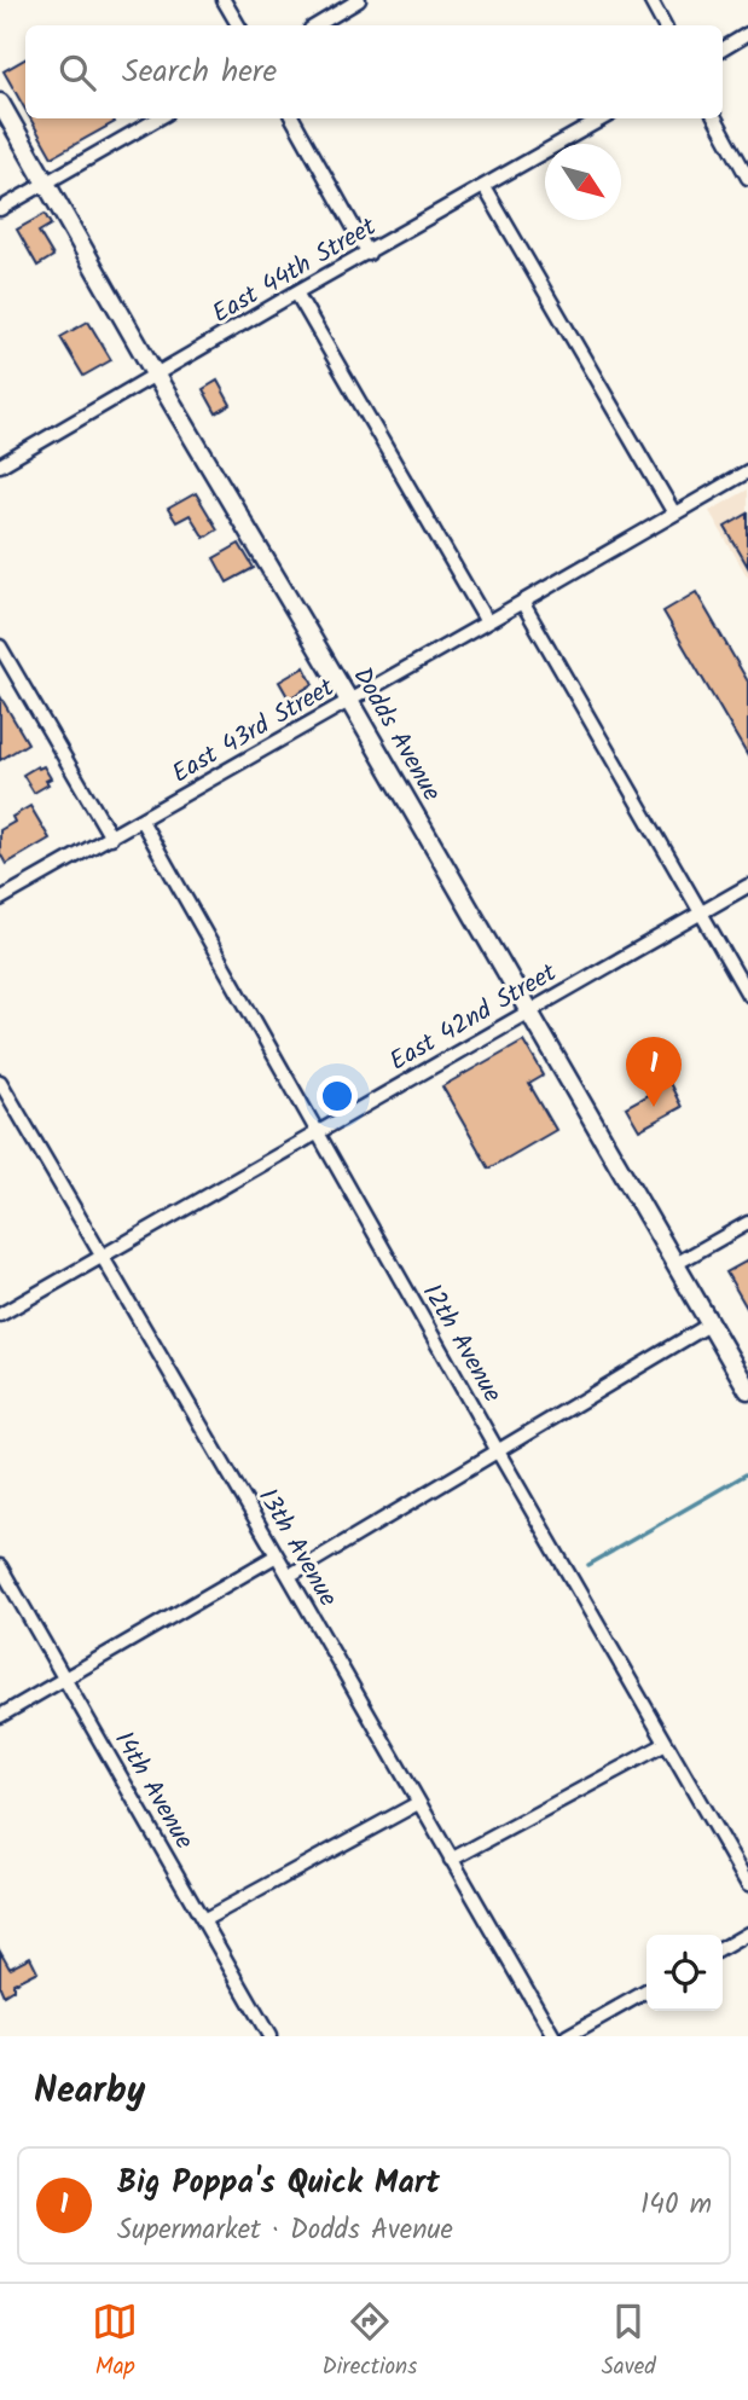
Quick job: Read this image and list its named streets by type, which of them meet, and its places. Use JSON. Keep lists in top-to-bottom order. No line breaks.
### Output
{"streets":{"street":["East 44th Street","East 43rd Street","Dodds Avenue","East 42nd Street","12th Avenue","13th Avenue","14th Avenue"]},"crossings":[["East 44th Street","Dodds Avenue"],["East 43rd Street","Dodds Avenue"],["East 43rd Street","12th Avenue"],["Dodds Avenue","East 42nd Street"],["East 42nd Street","12th Avenue"],["East 42nd Street","13th Avenue"]],"north":"bottom right","page":{"search":"Search here","pins":"1","heading":"Nearby","list":[{"mark":"1","name":"Big Poppa's Quick Mart","note":"Supermarket · Dodds Avenue","value":"140 m"}],"nav":["Map","Directions","Saved"]}}
